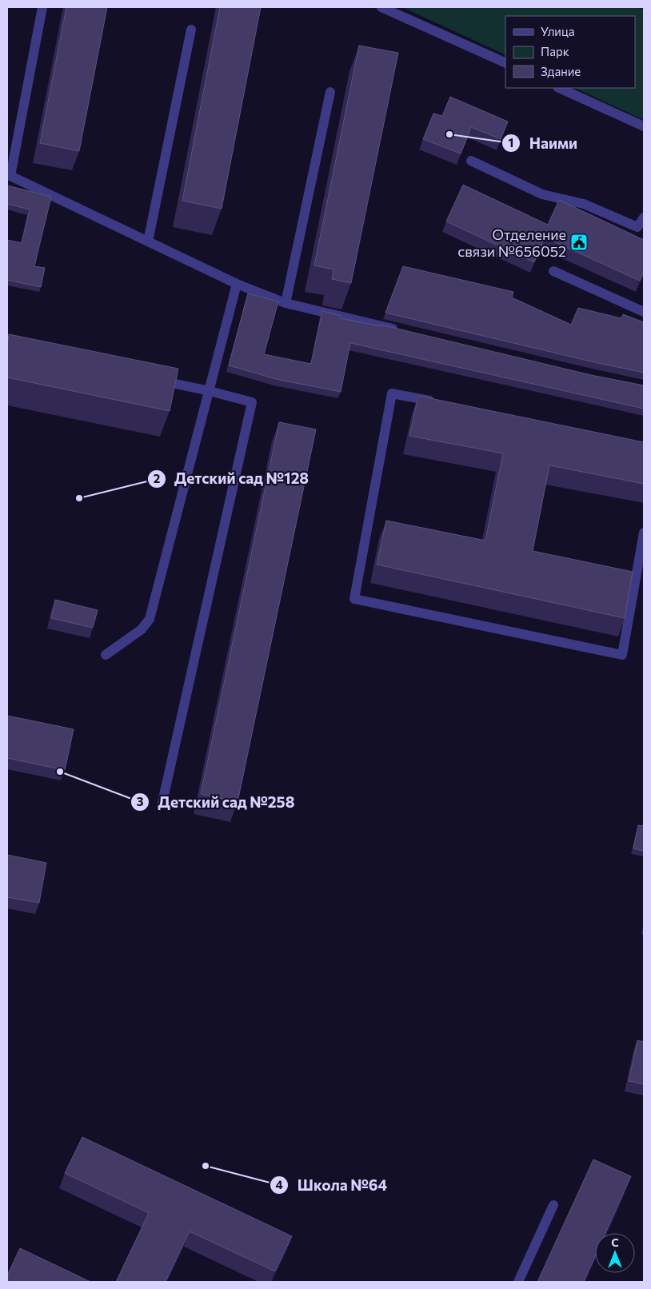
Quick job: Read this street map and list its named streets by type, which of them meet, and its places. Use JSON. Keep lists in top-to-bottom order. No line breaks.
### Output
{"places":{"other":["Наими","Детский сад №128","Детский сад №258","Школа №64"],"public building":["Отделение связи №656052"]},"legend":["Улица","Парк","Здание"],"north":"top"}
